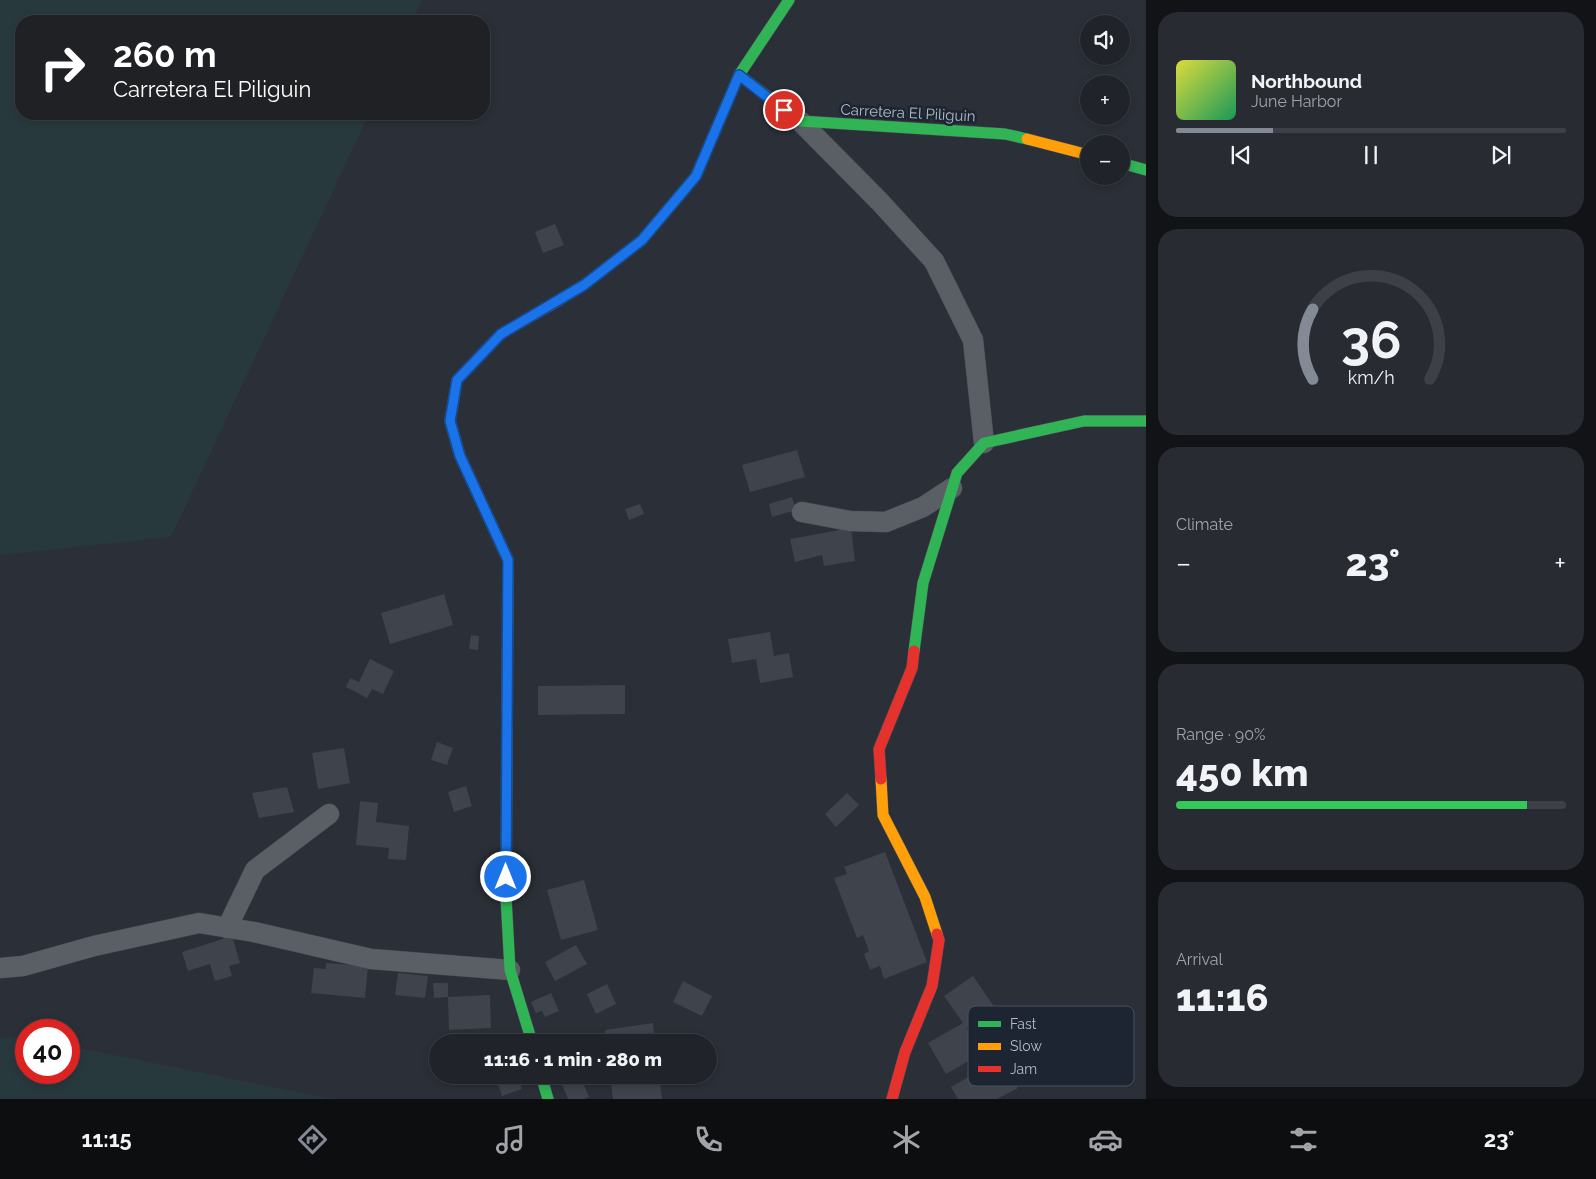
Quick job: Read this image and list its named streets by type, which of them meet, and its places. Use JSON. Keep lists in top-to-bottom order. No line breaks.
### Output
{"streets":{"street":["Carretera El Piliguin"]},"legend":["Fast","Slow","Jam"],"page":{"map_buttons":["+","−"],"turn":["260 m","Carretera El Piliguin"],"song":["Northbound","June Harbor"],"tile":["Climate",["Range · 90%","450 km"],["Arrival","11:16"]],"heat":["−","23°","+"],"limit":"40","trip":"11:16 · 1 min · 280 m","tabs":["11:15","23°"],"gauge":["36","km/h"]}}
